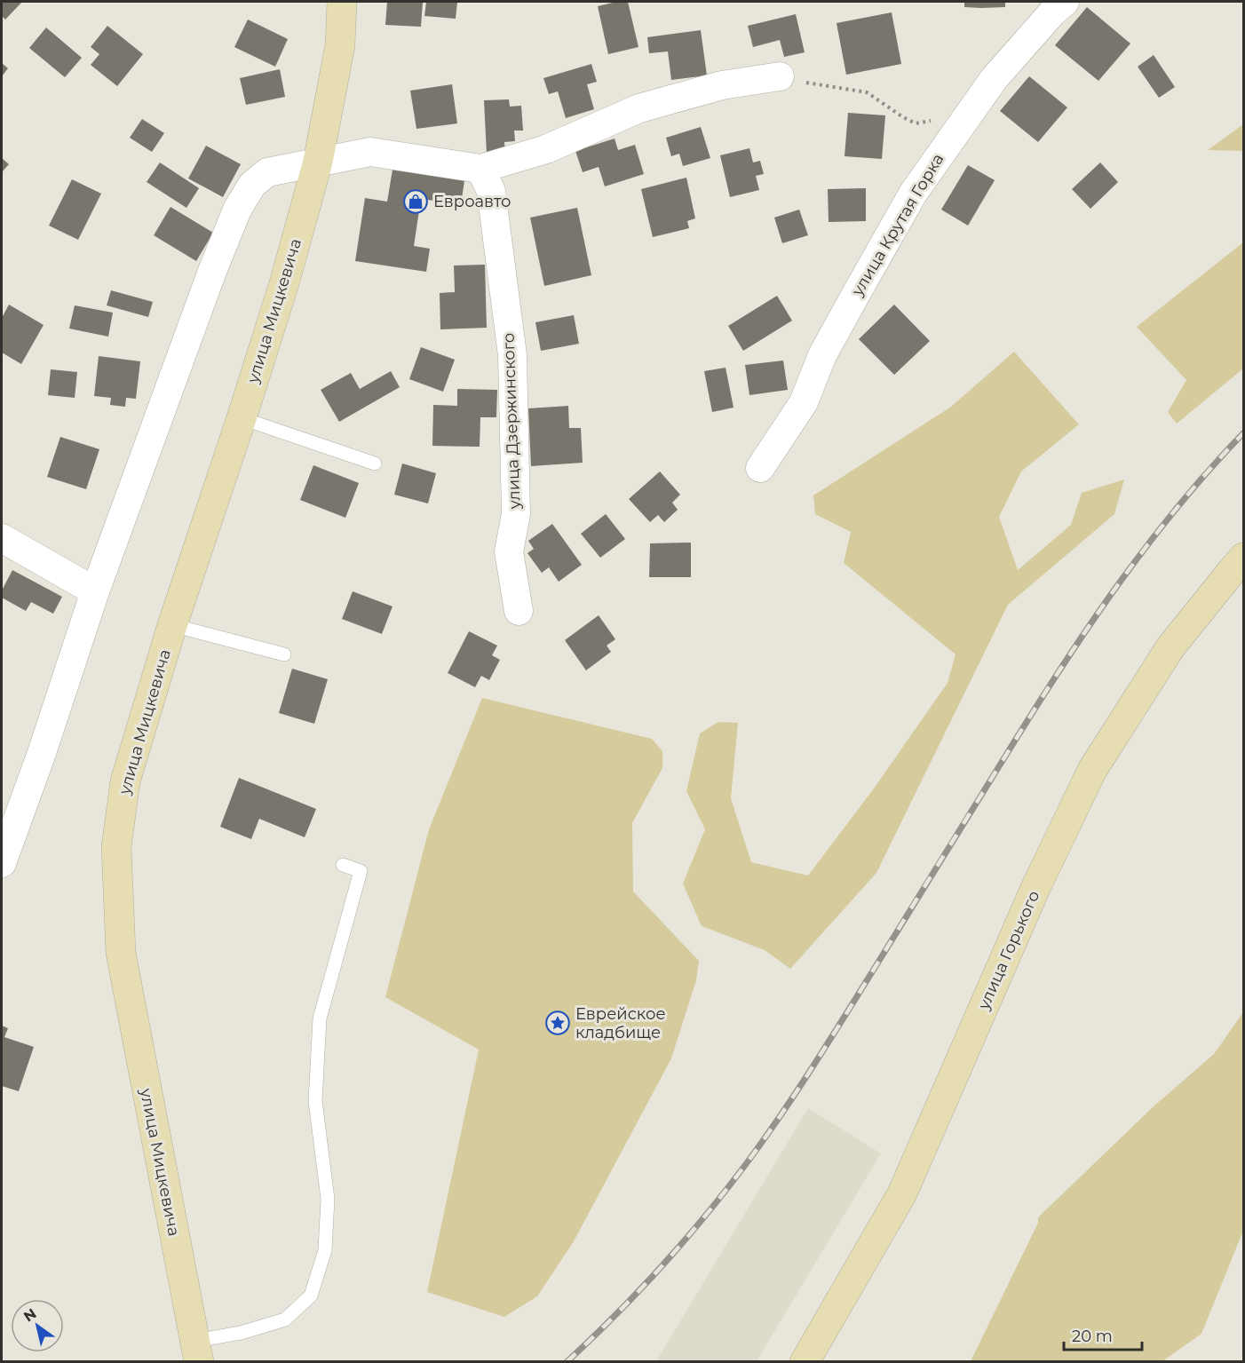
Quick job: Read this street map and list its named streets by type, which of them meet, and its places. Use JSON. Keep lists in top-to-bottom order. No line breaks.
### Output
{"streets":{"main road":["улица Мицкевича","улица Горького"],"street":["улица Крутая Горка","улица Дзержинского"]},"places":{"shop":["Евроавто"],"place":["Еврейское кладбище"]},"scale_bar":"20 m","north":"top left"}
